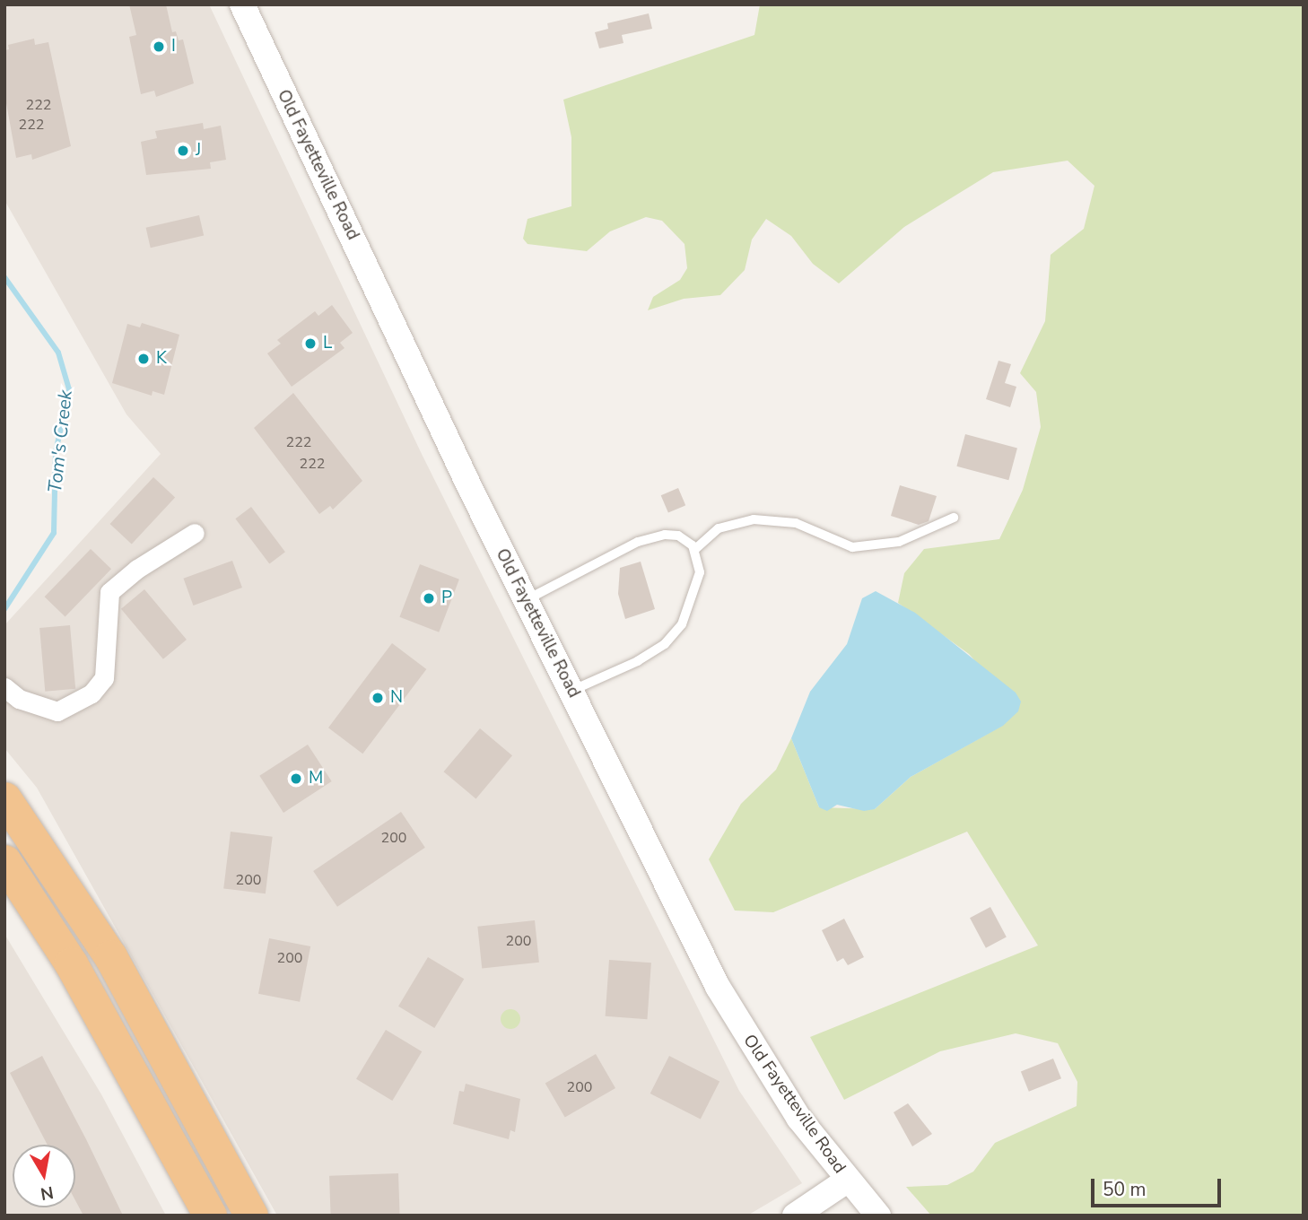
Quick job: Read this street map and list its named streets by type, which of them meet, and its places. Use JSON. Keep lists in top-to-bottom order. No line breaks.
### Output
{"streets":{"street":["Old Fayetteville Road"]},"water":["Tom's Creek"],"places":["I","J","L","K","P","N","M"],"house_numbers":["222","222","222","222","200","200","200","200","200"],"scale_bar":"50 m","north":"bottom"}
